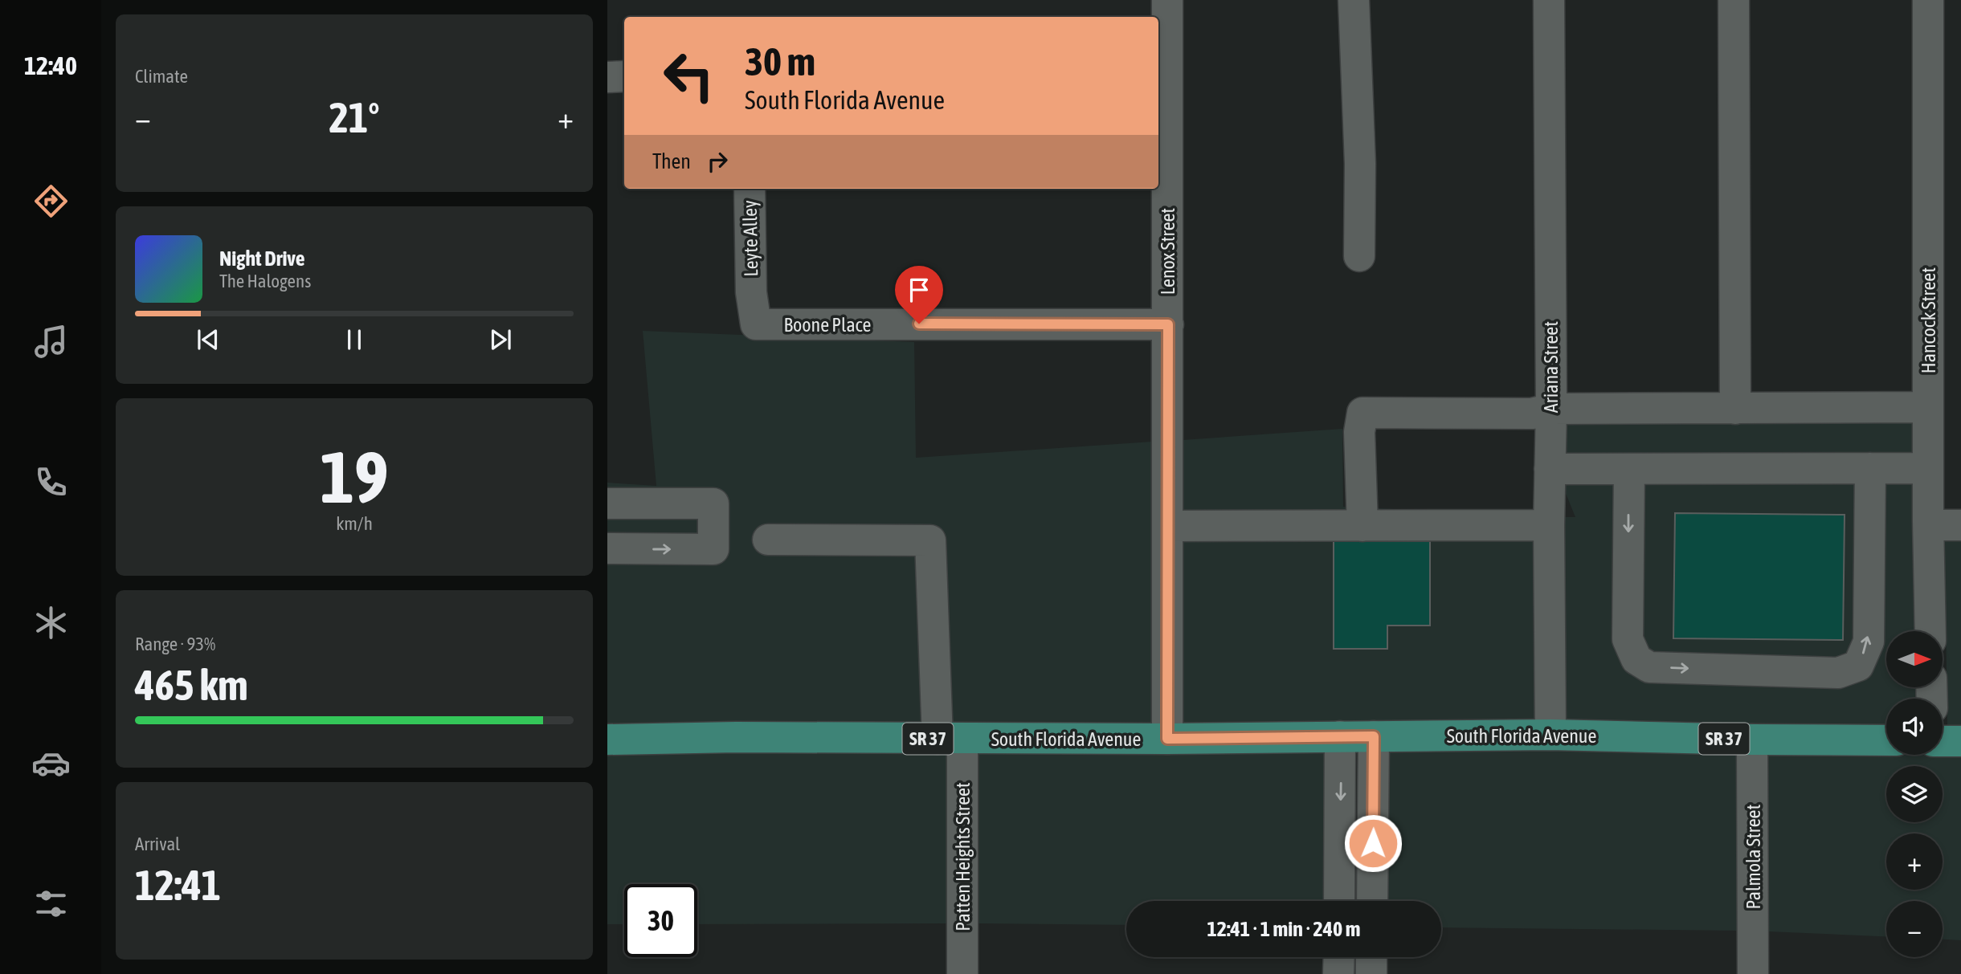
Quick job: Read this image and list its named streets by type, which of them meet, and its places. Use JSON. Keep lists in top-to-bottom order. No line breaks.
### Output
{"streets":{"main road":["South Florida Avenue","SR 37"],"street":["Leyte Alley","Lenox Street","Hancock Street","Boone Place","Ariana Street","Patten Heights Street","Palmola Street"]},"crossings":[["Leyte Alley","Boone Place"],["Lenox Street","Boone Place"],["Lenox Street","South Florida Avenue"],["Ariana Street","South Florida Avenue"],["South Florida Avenue","Patten Heights Street"],["South Florida Avenue","Palmola Street"]],"north":"right","page":{"tabs":"12:40","tile":["Climate",["19","km/h"],["Range · 93%","465 km"],["Arrival","12:41"]],"turn":["30 m","South Florida Avenue"],"heat":["−","21°","+"],"then":"Then","song":["Night Drive","The Halogens"],"map_buttons":["+","−"],"limit":"30","trip":"12:41 · 1 min · 240 m"}}
